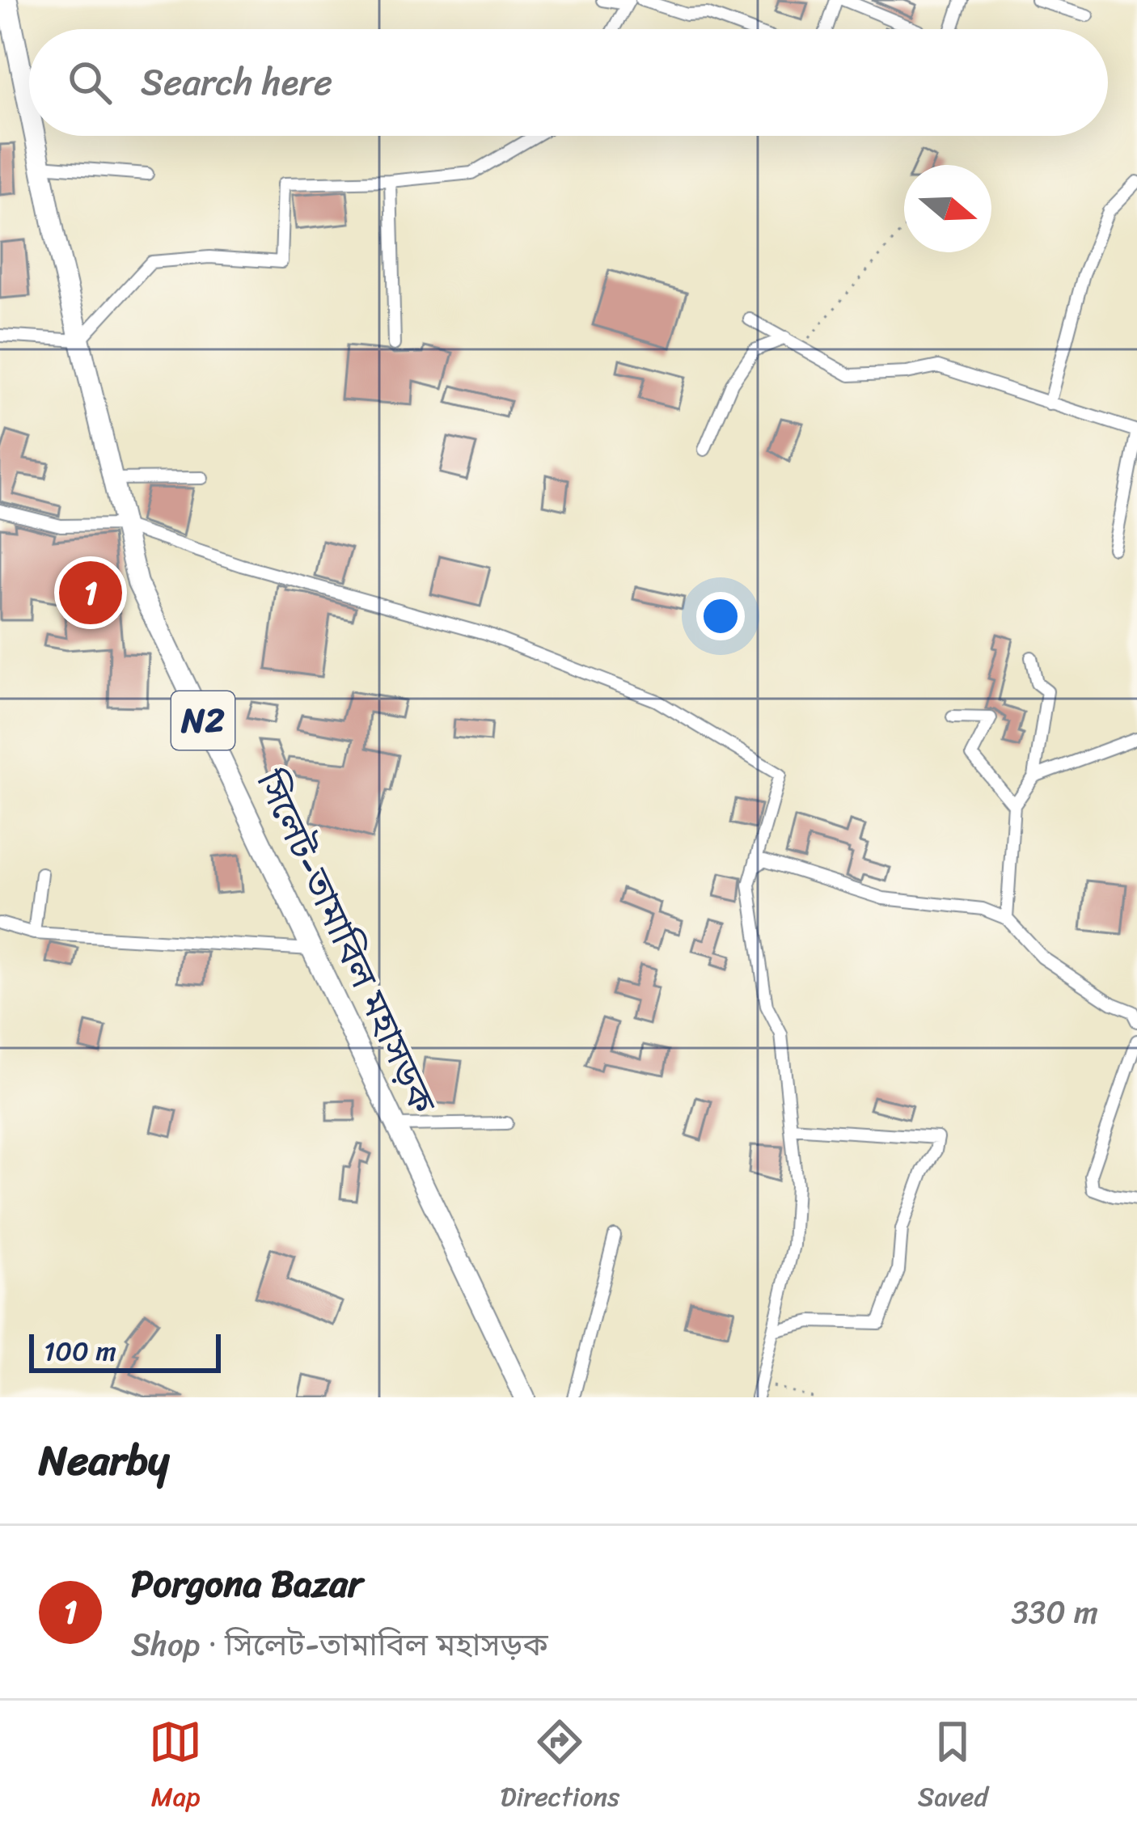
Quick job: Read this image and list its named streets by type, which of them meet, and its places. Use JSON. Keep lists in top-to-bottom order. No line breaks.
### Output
{"streets":{"highway":["N2","সিলেট-তামাবিল মহাসড়ক"]},"scale_bar":"100 m","north":"right","page":{"search":"Search here","pins":"1","scale":"100 m","heading":"Nearby","list":[{"mark":"1","name":"Porgona Bazar","note":"Shop · সিলেট-তামাবিল মহাসড়ক","value":"330 m"}],"nav":["Map","Directions","Saved"]}}
